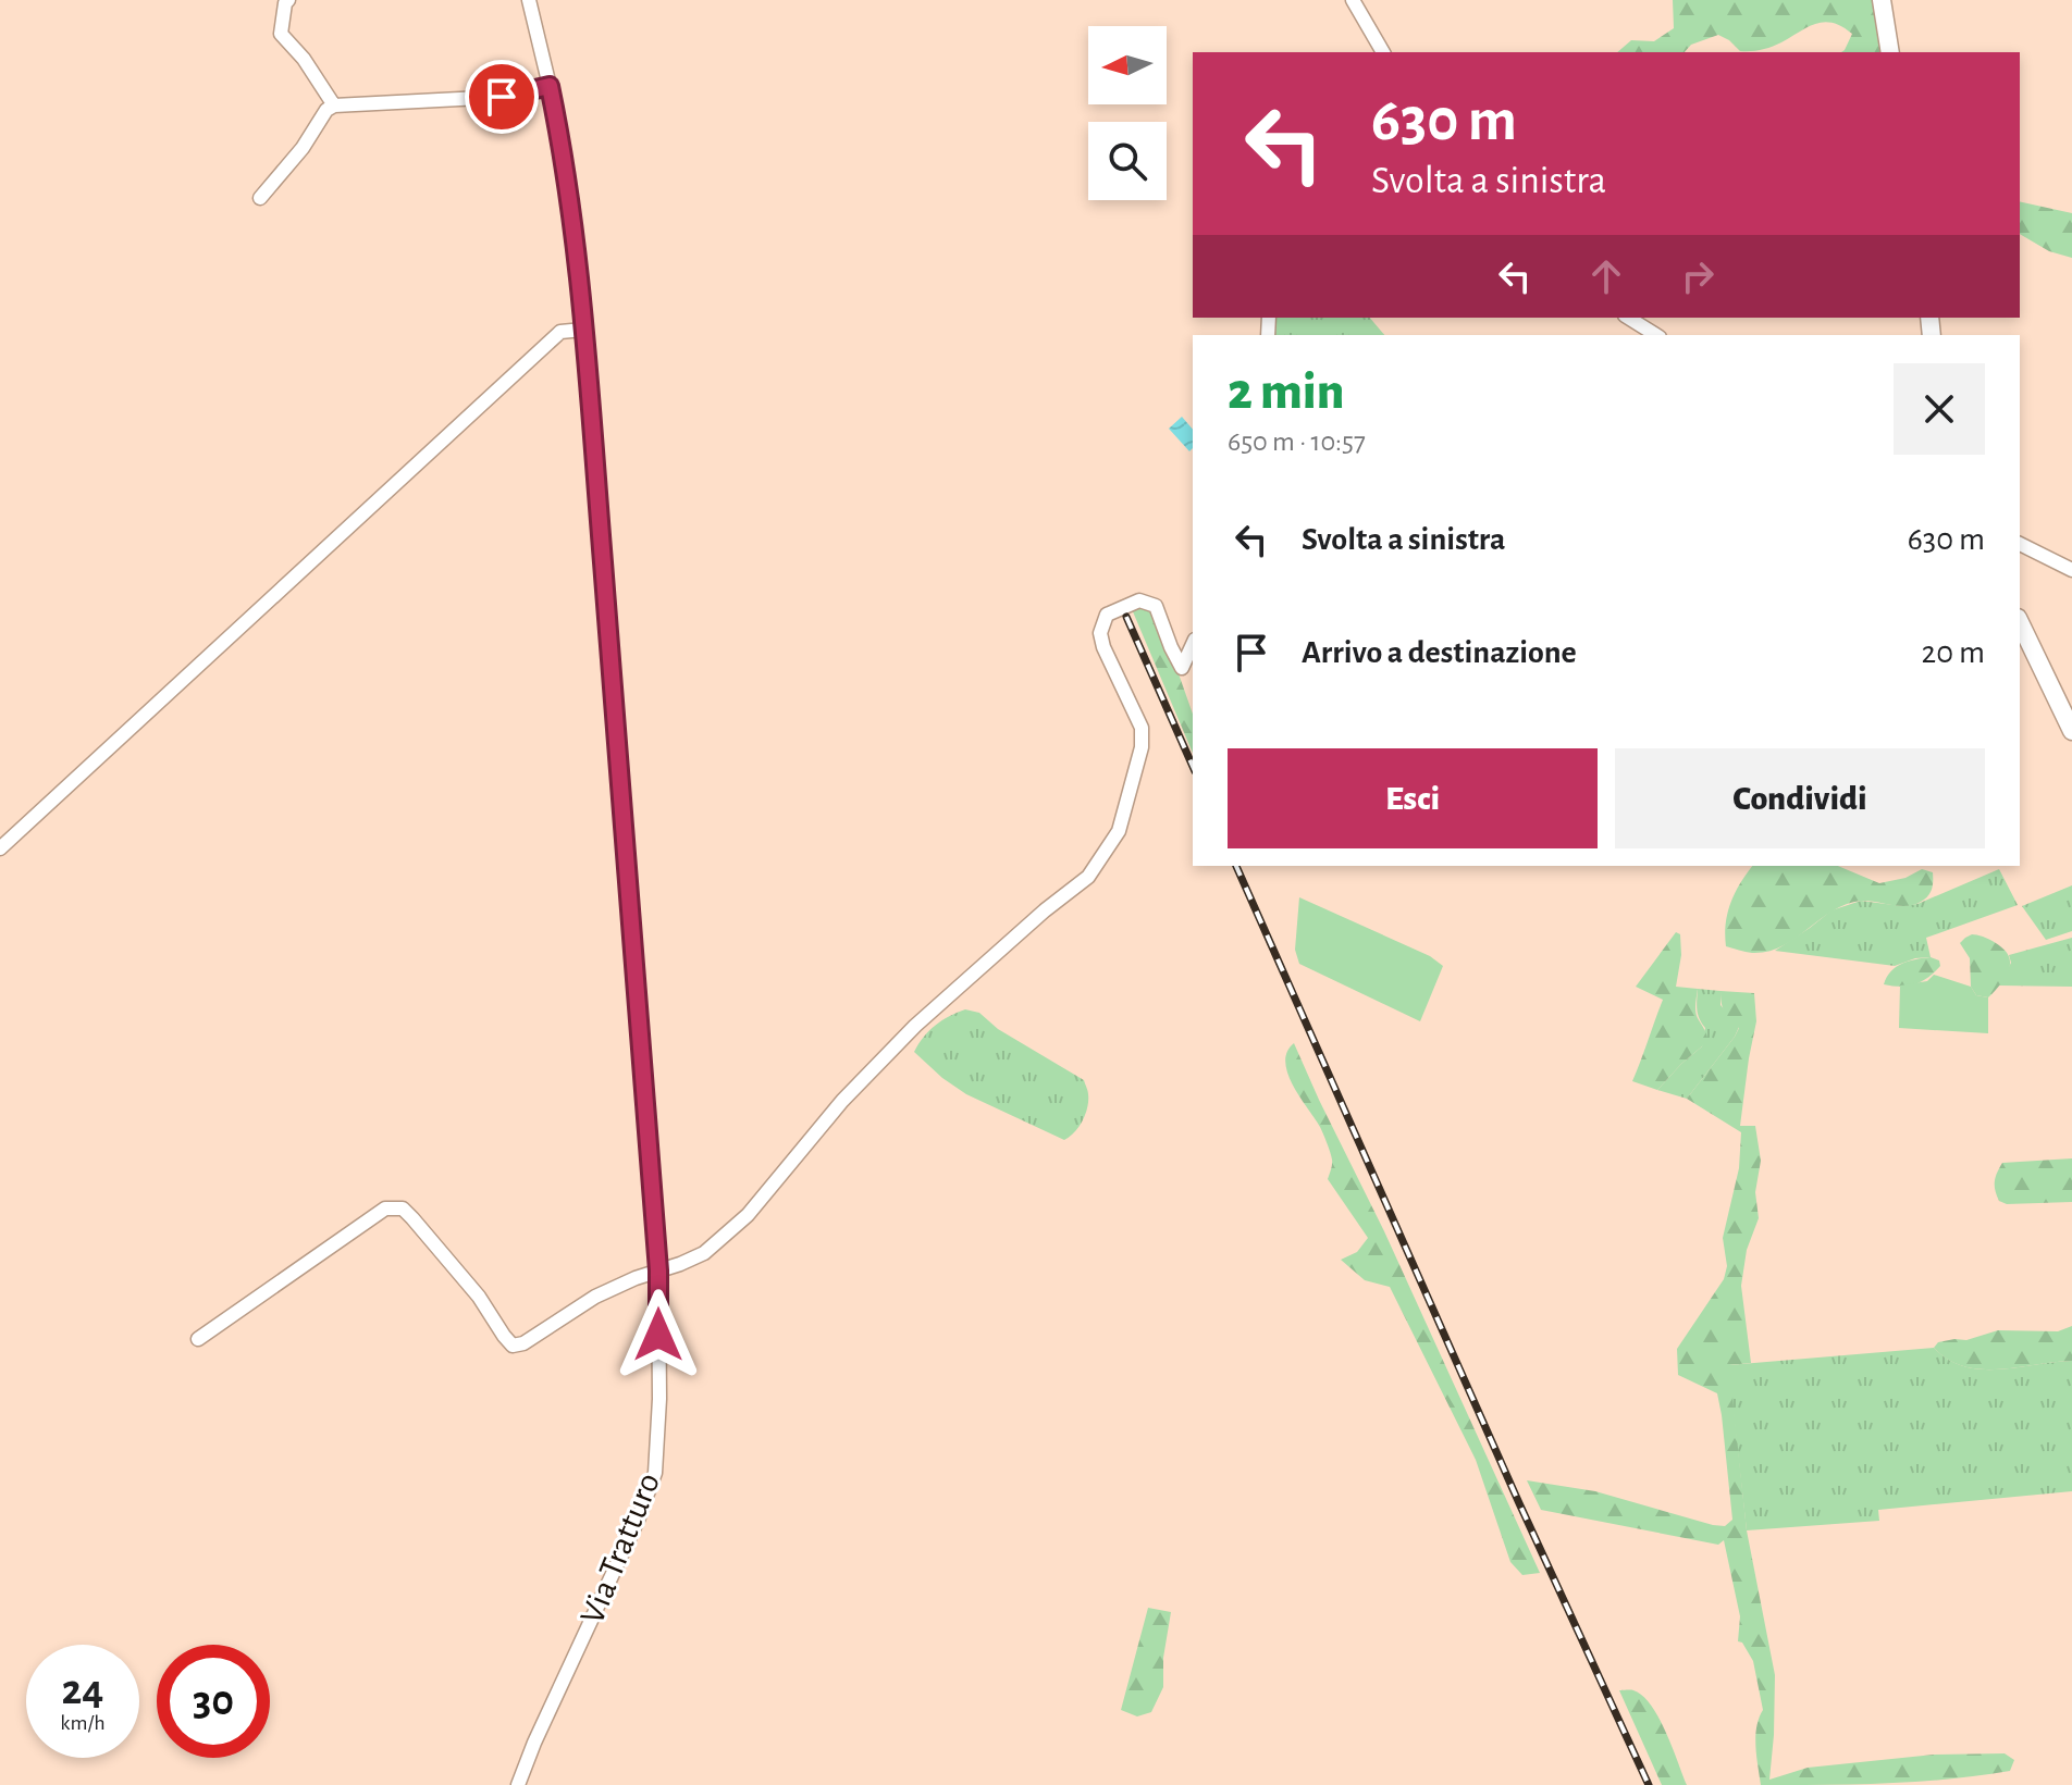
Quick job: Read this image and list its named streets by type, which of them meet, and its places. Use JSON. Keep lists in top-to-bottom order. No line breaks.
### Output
{"streets":{"street":["Via Tratturo"]},"north":"left","page":{"turn":["630 m","Svolta a sinistra"],"heading":["2 min","650 m · 10:57"],"list":[{"name":"Svolta a sinistra","value":"630 m"},{"name":"Arrivo a destinazione","value":"20 m"}],"buttons":["Esci","Condividi"],"speed":"24 km/h","limit":"30"}}
